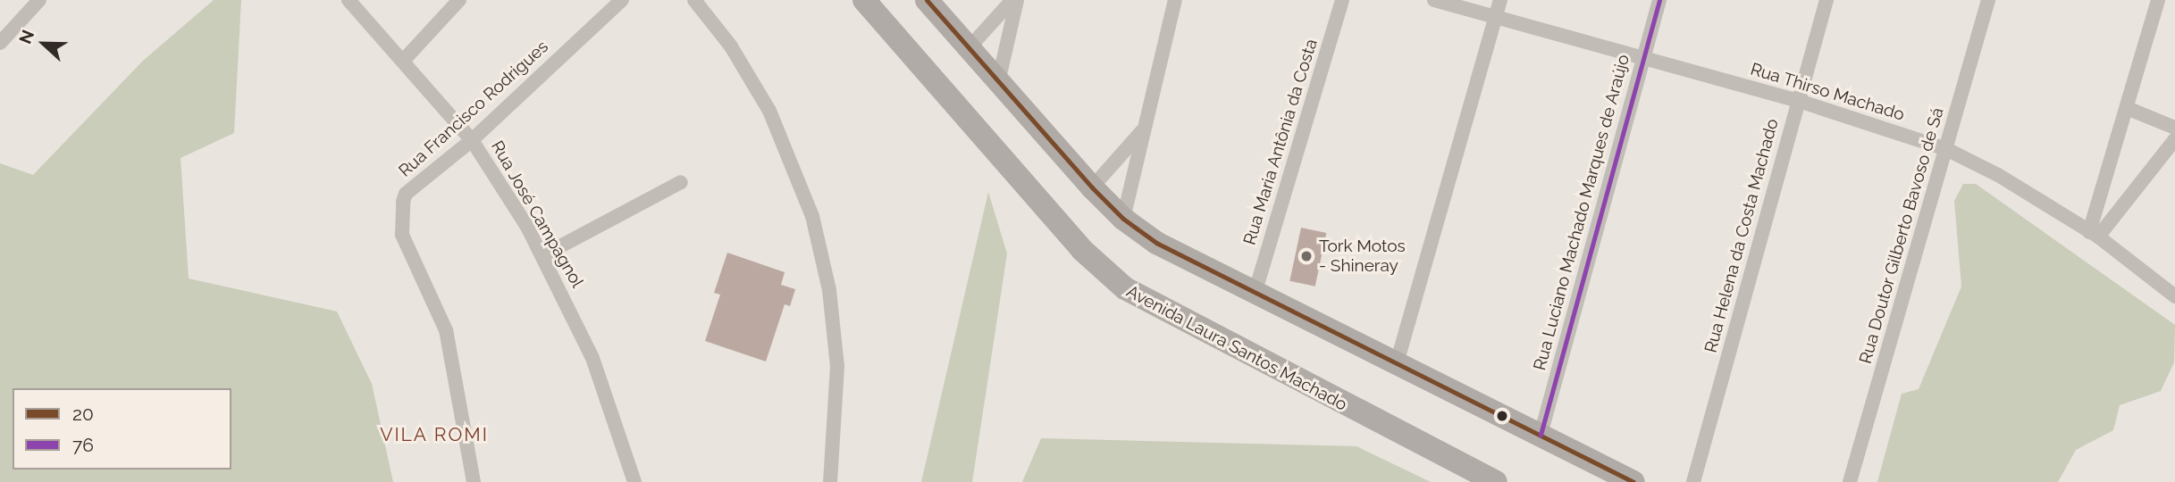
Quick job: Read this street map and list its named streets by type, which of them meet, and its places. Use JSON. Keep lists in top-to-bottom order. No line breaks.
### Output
{"streets":{"main road":["Avenida Laura Santos Machado"],"street":["Rua Thirso Machado","Rua Francisco Rodrigues","Rua Maria Antônia da Costa","Rua Luciano Machado Marques de Araújo","Rua José Campagnol","Rua Helena da Costa Machado","Rua Doutor Gilberto Bavoso de Sá"]},"crossings":[["Rua Thirso Machado","Rua Luciano Machado Marques de Araújo"],["Rua Thirso Machado","Rua Helena da Costa Machado"],["Rua Thirso Machado","Rua Doutor Gilberto Bavoso de Sá"],["Rua Francisco Rodrigues","Rua José Campagnol"]],"districts":["VILA ROMI"],"places":["Tork Motos - Shineray"],"lines":["transit line 20","transit line 76"],"legend":["20","76"],"north":"left"}
